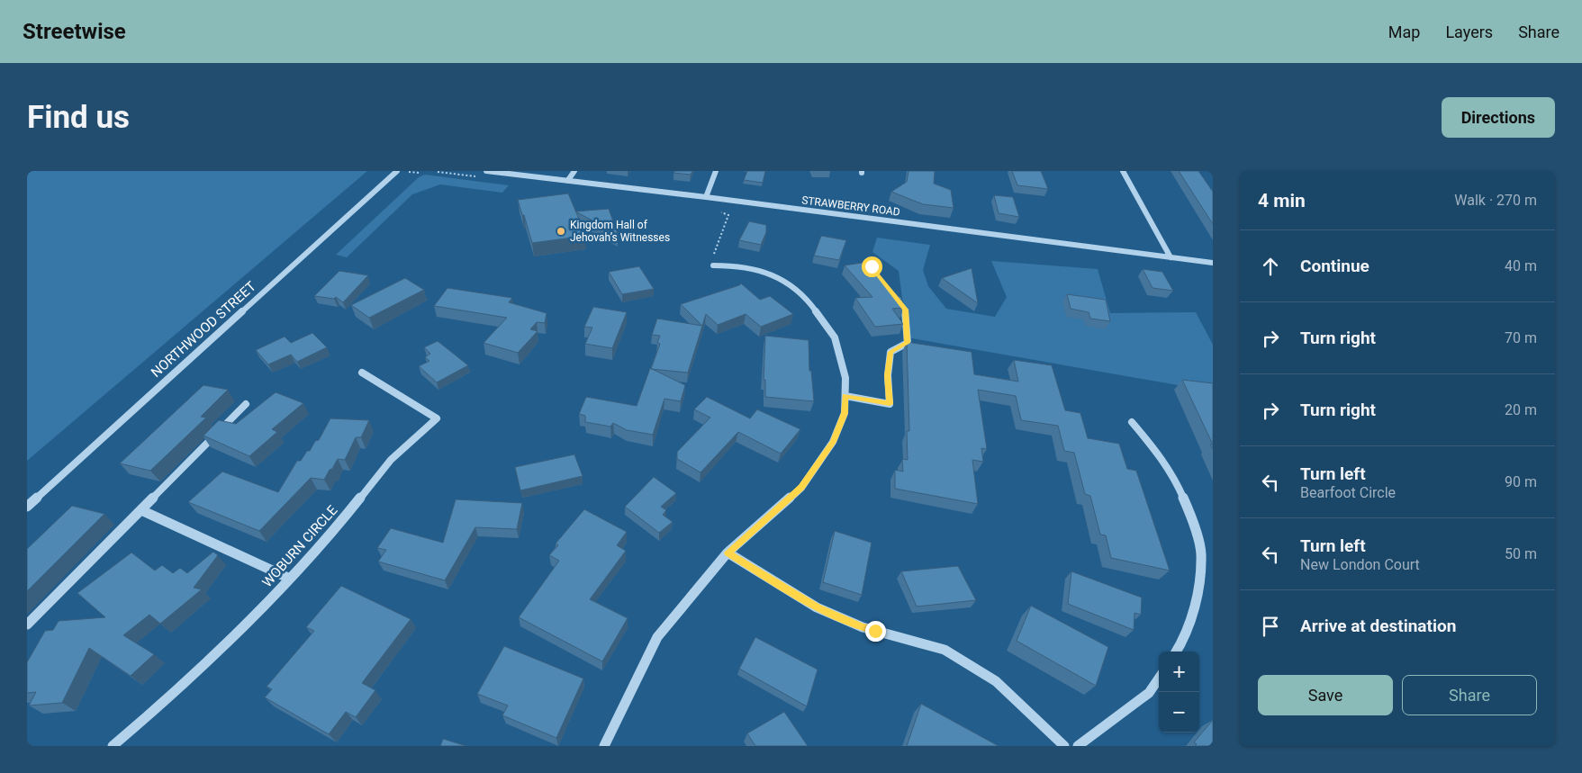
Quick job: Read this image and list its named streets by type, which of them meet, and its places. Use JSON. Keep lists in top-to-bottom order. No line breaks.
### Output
{"streets":{"street":["STRAWBERRY ROAD","NORTHWOOD STREET","WOBURN CIRCLE"]},"places":["Kingdom Hall of Jehovah’s Witnesses"],"page":{"header":"Streetwise","nav":["Map","Layers","Share"],"buttons":["Directions",["Save","Share"]],"title":"Find us","heading":["4 min","Walk · 270 m"],"list":[["Continue","40 m"],["Turn right","70 m"],["Turn right","20 m"],["Turn left","Bearfoot Circle","90 m"],["Turn left","New London Court","50 m"],"Arrive at destination"],"map_buttons":["+","−"]}}
